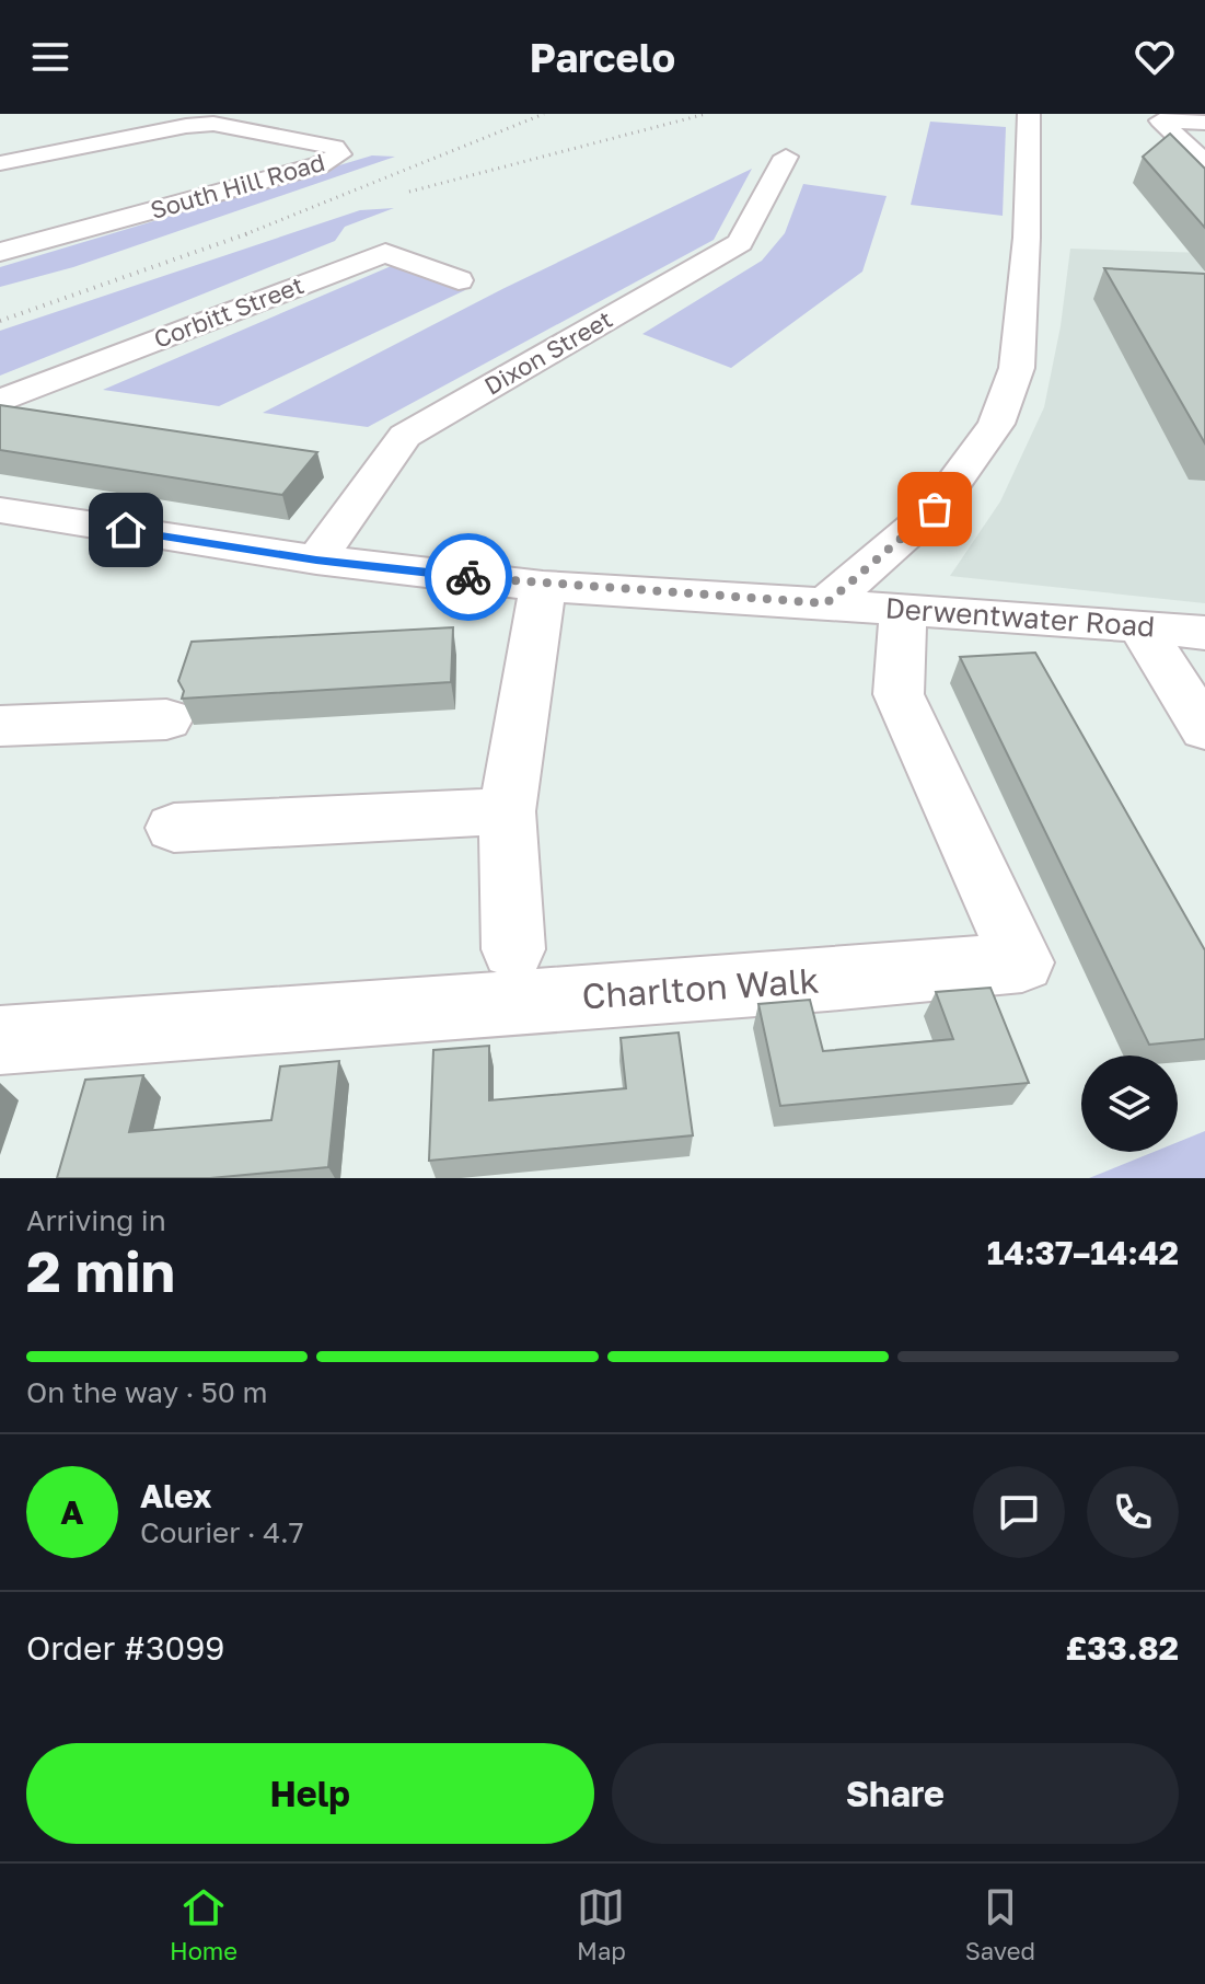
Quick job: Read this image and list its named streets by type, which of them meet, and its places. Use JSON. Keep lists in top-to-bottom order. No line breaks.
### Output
{"streets":{"street":["South Hill Road","Corbitt Street","Dixon Street","Derwentwater Road","Charlton Walk"]},"crossings":[["Dixon Street","Derwentwater Road"],["Derwentwater Road","Charlton Walk"]],"page":{"header":"Parcelo","heading":["2 min","Arriving in","14:37–14:42"],"panel":["Alex","Courier · 4.7","Order #3099","£33.82"],"bar":"On the way · 50 m","round":"A","buttons":["Help","Share"],"tabs":["Home","Map","Saved"]}}
